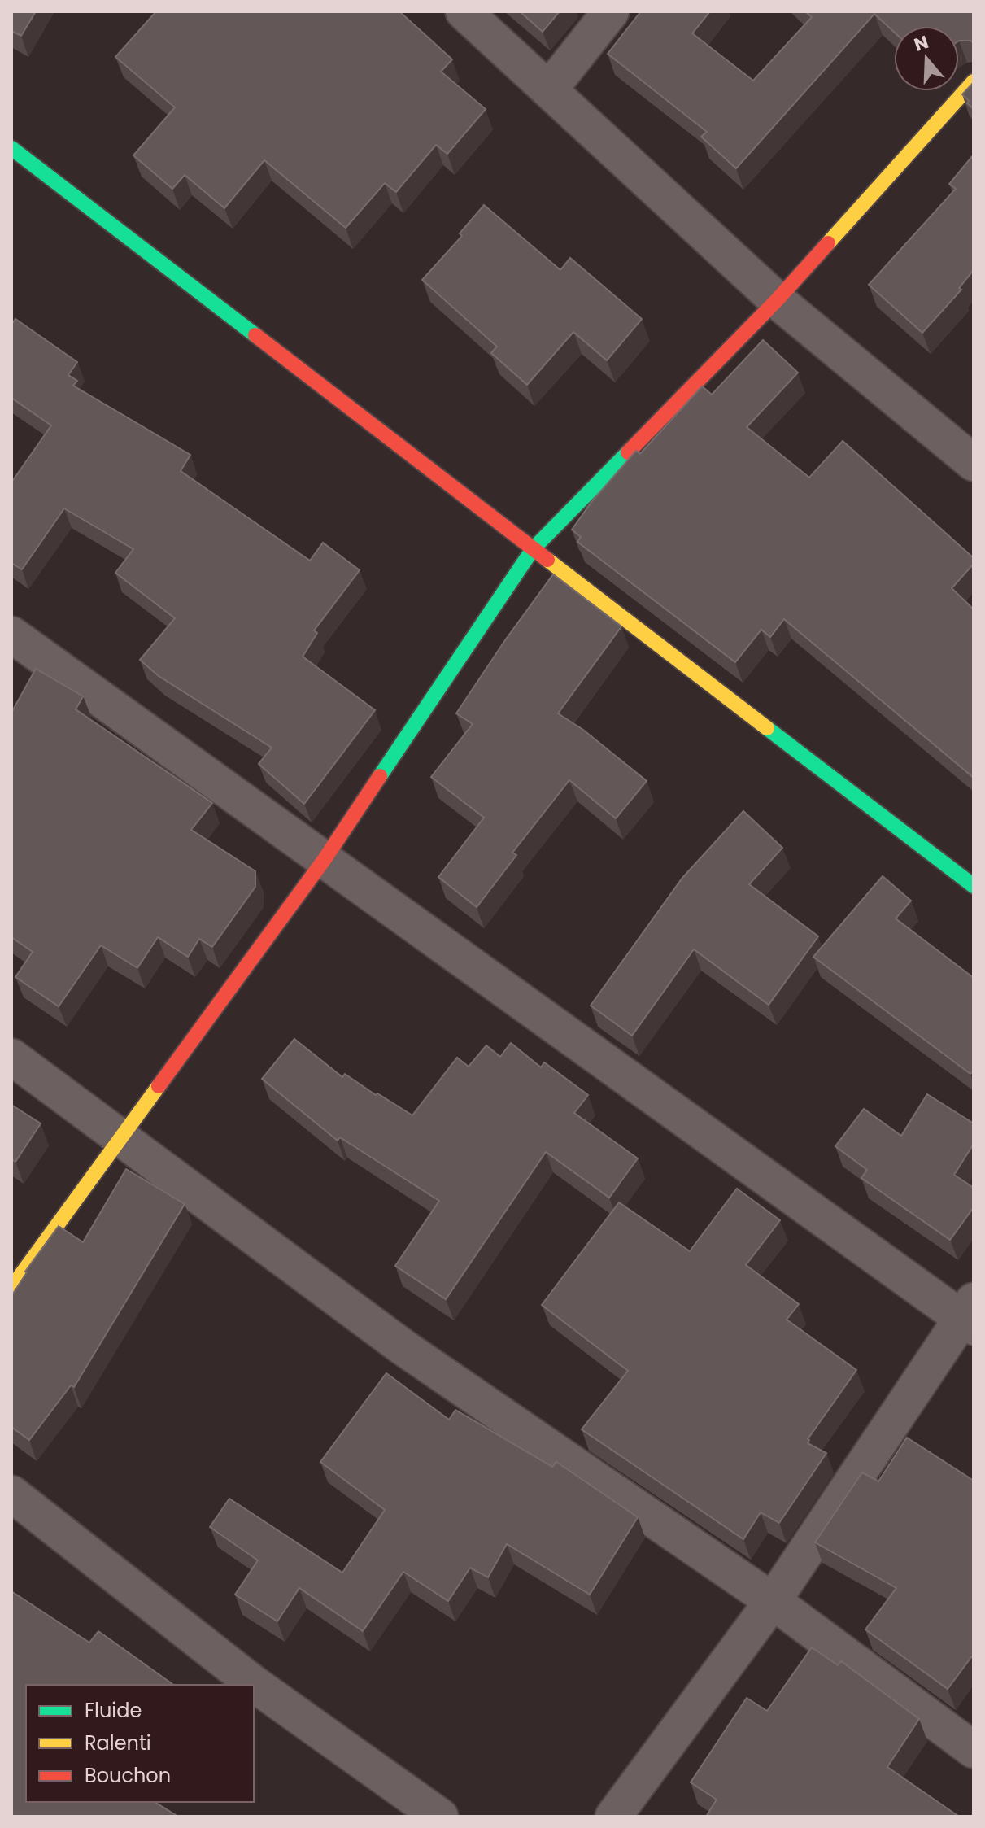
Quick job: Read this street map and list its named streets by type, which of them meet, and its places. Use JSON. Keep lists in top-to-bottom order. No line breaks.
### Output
{"legend":["Fluide","Ralenti","Bouchon"],"north":"top"}
